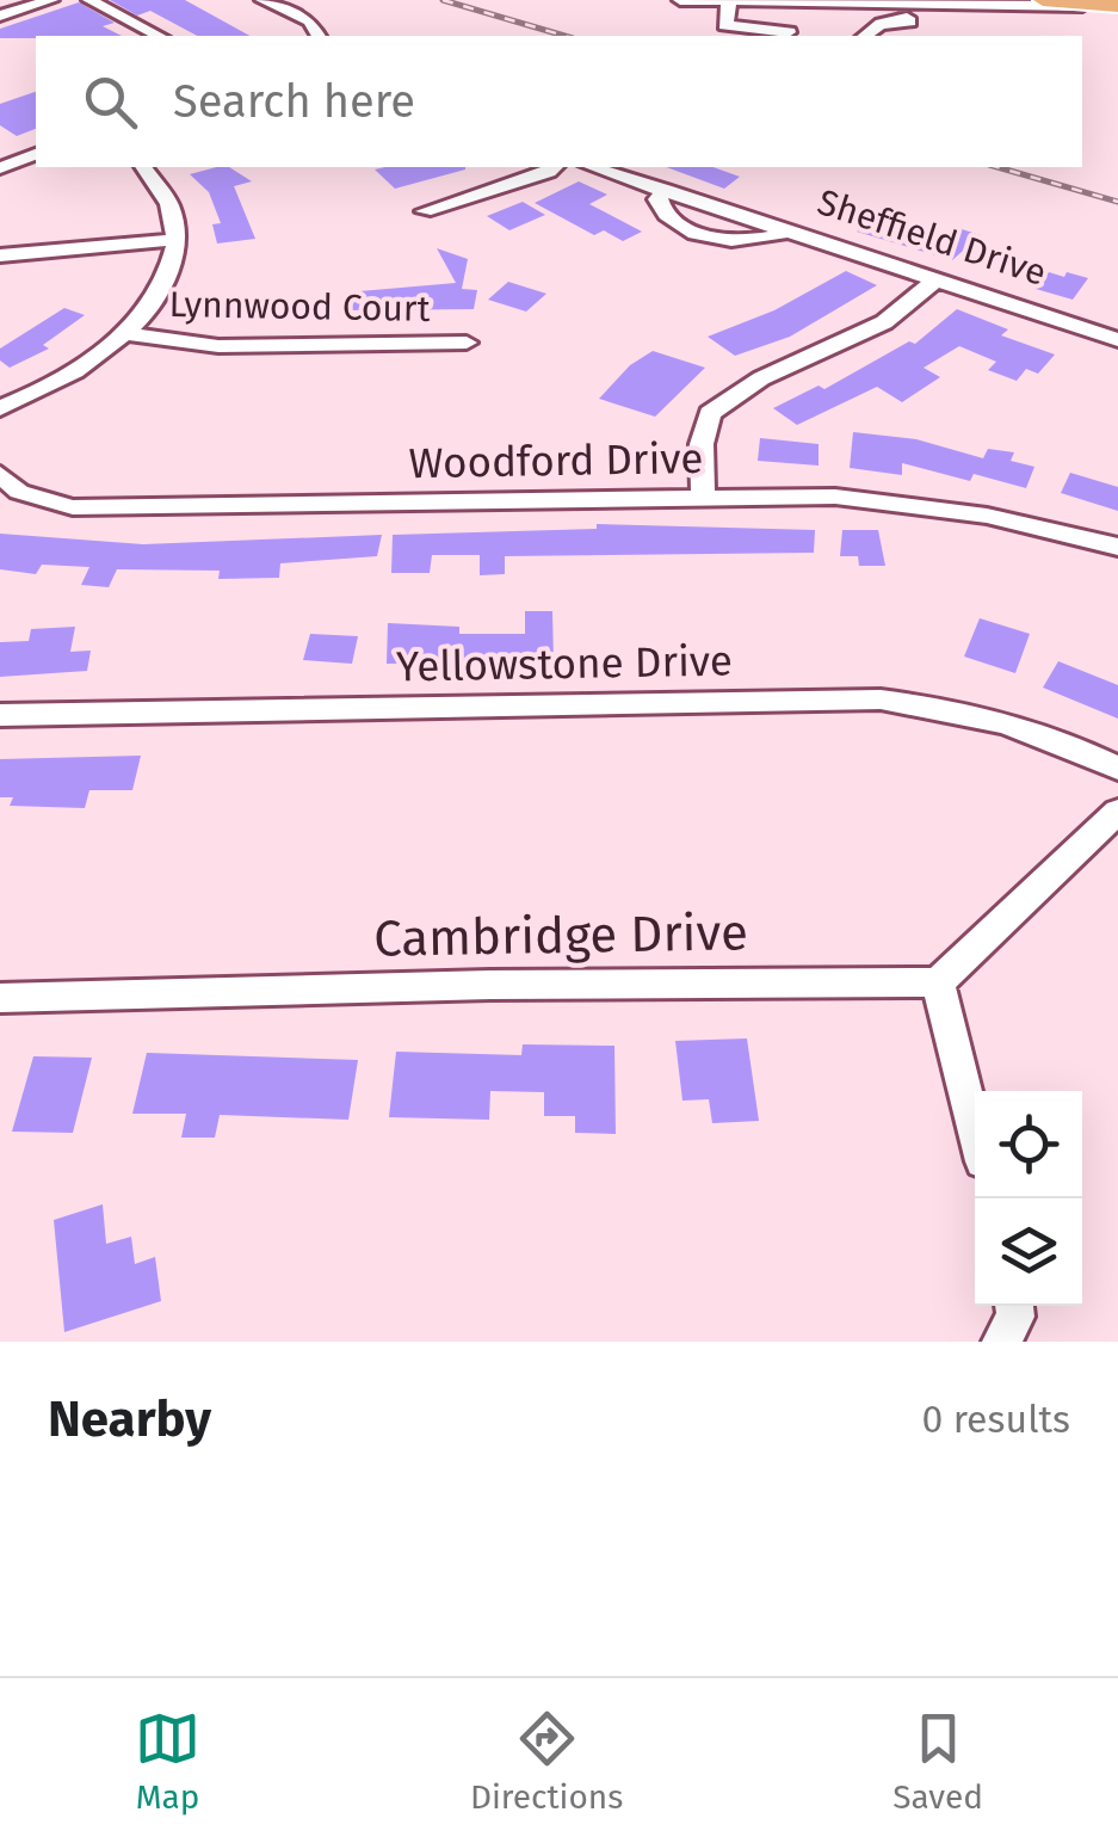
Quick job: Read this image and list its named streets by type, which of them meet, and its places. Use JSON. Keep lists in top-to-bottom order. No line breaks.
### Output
{"streets":{"street":["Sheffield Drive","Lynnwood Court","Woodford Drive","Yellowstone Drive","Cambridge Drive"]},"page":{"search":"Search here","heading":["Nearby","0 results"],"nav":["Map","Directions","Saved"]}}
